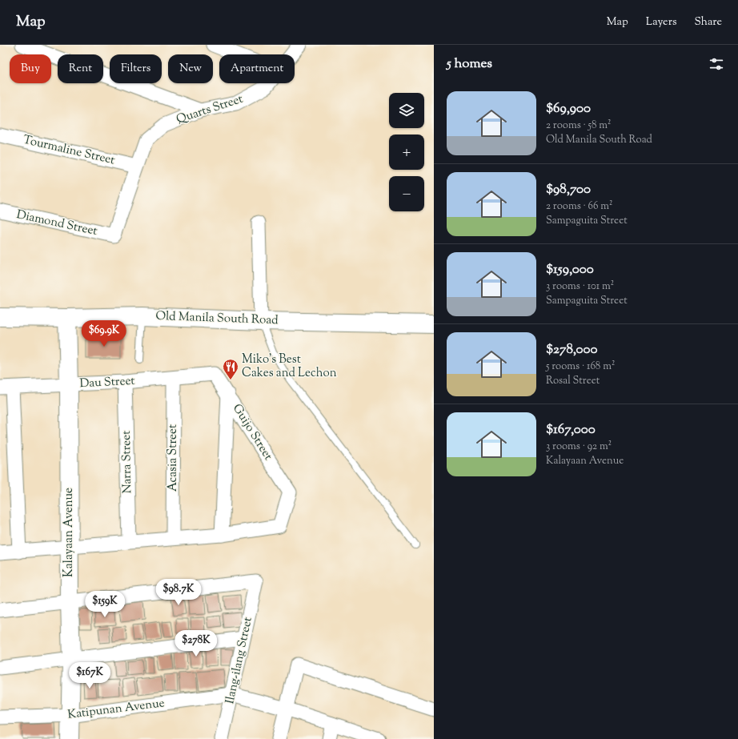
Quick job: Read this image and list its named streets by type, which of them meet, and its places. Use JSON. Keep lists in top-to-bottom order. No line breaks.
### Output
{"streets":{"main road":["Old Manila South Road","Kalayaan Avenue"],"street":["Quarts Street","Tourmaline Street","Diamond Street","Dau Street","Guijo Street","Acasia Street","Narra Street","Ilang-ilang Street","Katipunan Avenue"]},"crossings":[["Quarts Street","Tourmaline Street"],["Quarts Street","Diamond Street"],["Old Manila South Road","Kalayaan Avenue"],["Dau Street","Guijo Street"],["Dau Street","Acasia Street"],["Dau Street","Narra Street"],["Dau Street","Kalayaan Avenue"],["Kalayaan Avenue","Ilang-ilang Street"],["Kalayaan Avenue","Katipunan Avenue"],["Ilang-ilang Street","Katipunan Avenue"]],"places":{"restaurant":["Miko's Best Cakes and Lechon"]},"page":{"header":"Map","nav":["Map","Layers","Share"],"heading":"5 homes","chip":["Buy","Rent","Filters","New","Apartment"],"list":[{"name":"$69,900","note":"2 rooms · 58 m² · Old Manila South Road"},{"name":"$98,700","note":"2 rooms · 66 m² · Sampaguita Street"},{"name":"$159,000","note":"3 rooms · 101 m² · Sampaguita Street"},{"name":"$278,000","note":"5 rooms · 168 m² · Rosal Street"},{"name":"$167,000","note":"3 rooms · 92 m² · Kalayaan Avenue"}],"map_buttons":["+","−"],"price":["$69.9K","$98.7K","$159K","$278K","$167K"]}}
